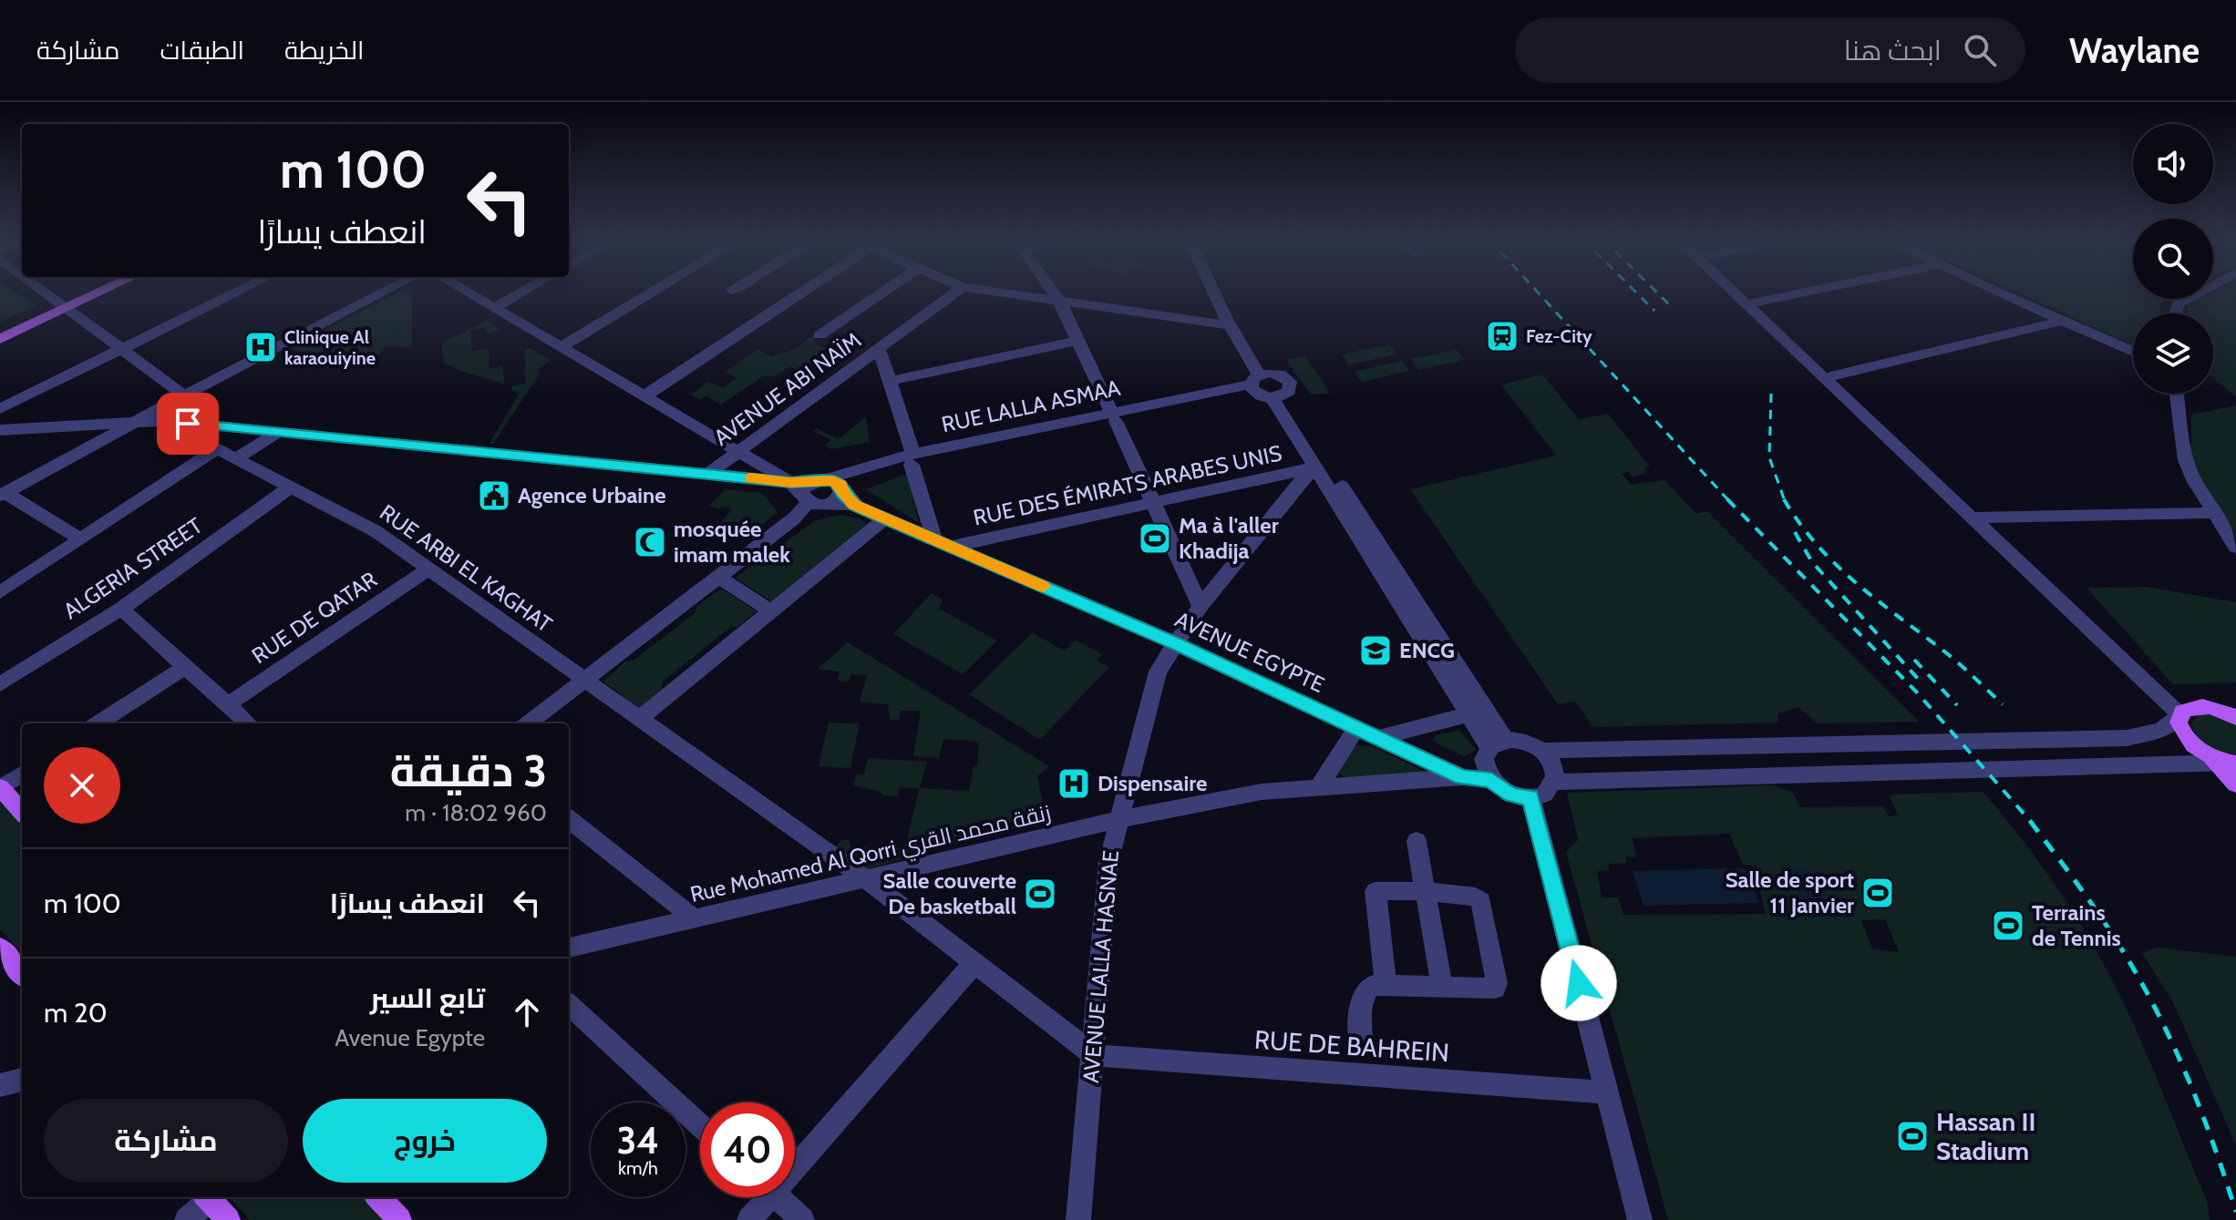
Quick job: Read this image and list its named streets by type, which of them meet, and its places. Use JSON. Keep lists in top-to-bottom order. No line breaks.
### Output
{"streets":{"street":["AVENUE ABI NAÏM","RUE LALLA ASMAA","RUE DES ÉMIRATS ARABES UNIS","ALGERIA STREET","RUE ARBI EL KAGHAT","RUE DE QATAR","AVENUE EGYPTE","Rue Mohamed Al Qorri زنقة محمد القري","AVENUE LALLA HASNAE","RUE DE BAHREIN"]},"crossings":[["RUE LALLA ASMAA","AVENUE EGYPTE"],["RUE DES ÉMIRATS ARABES UNIS","AVENUE EGYPTE"],["RUE DES ÉMIRATS ARABES UNIS","AVENUE LALLA HASNAE"],["ALGERIA STREET","RUE ARBI EL KAGHAT"],["RUE ARBI EL KAGHAT","RUE DE QATAR"],["RUE ARBI EL KAGHAT","Rue Mohamed Al Qorri زنقة محمد القري"],["RUE ARBI EL KAGHAT","AVENUE LALLA HASNAE"],["RUE ARBI EL KAGHAT","RUE DE BAHREIN"],["AVENUE EGYPTE","Rue Mohamed Al Qorri زنقة محمد القري"],["AVENUE EGYPTE","AVENUE LALLA HASNAE"],["Rue Mohamed Al Qorri زنقة محمد القري","AVENUE LALLA HASNAE"],["AVENUE LALLA HASNAE","RUE DE BAHREIN"]],"places":{"station":["Fez-City"],"hospital":["Clinique Al karaouiyine","Dispensaire"],"public building":["Agence Urbaine"],"sports":["Ma à l'aller Khadija","Salle de sport 11 Janvier","Salle couverte De basketball","Terrains de Tennis","Hassan II Stadium"],"mosque":["mosquée imam malek"],"school or university":["ENCG"]},"page":{"header":"Waylane","search":"ابحث هنا","nav":["الخريطة","الطبقات","مشاركة"],"turn":["100 m","انعطف يسارًا"],"heading":["3 دقيقة","960 m · 18:02"],"list":[{"name":"انعطف يسارًا","value":"100 m"},{"name":"تابع السير","note":"Avenue Egypte","value":"20 m"}],"buttons":["خروج","مشاركة"],"speed":"34 km/h","limit":"40"}}
